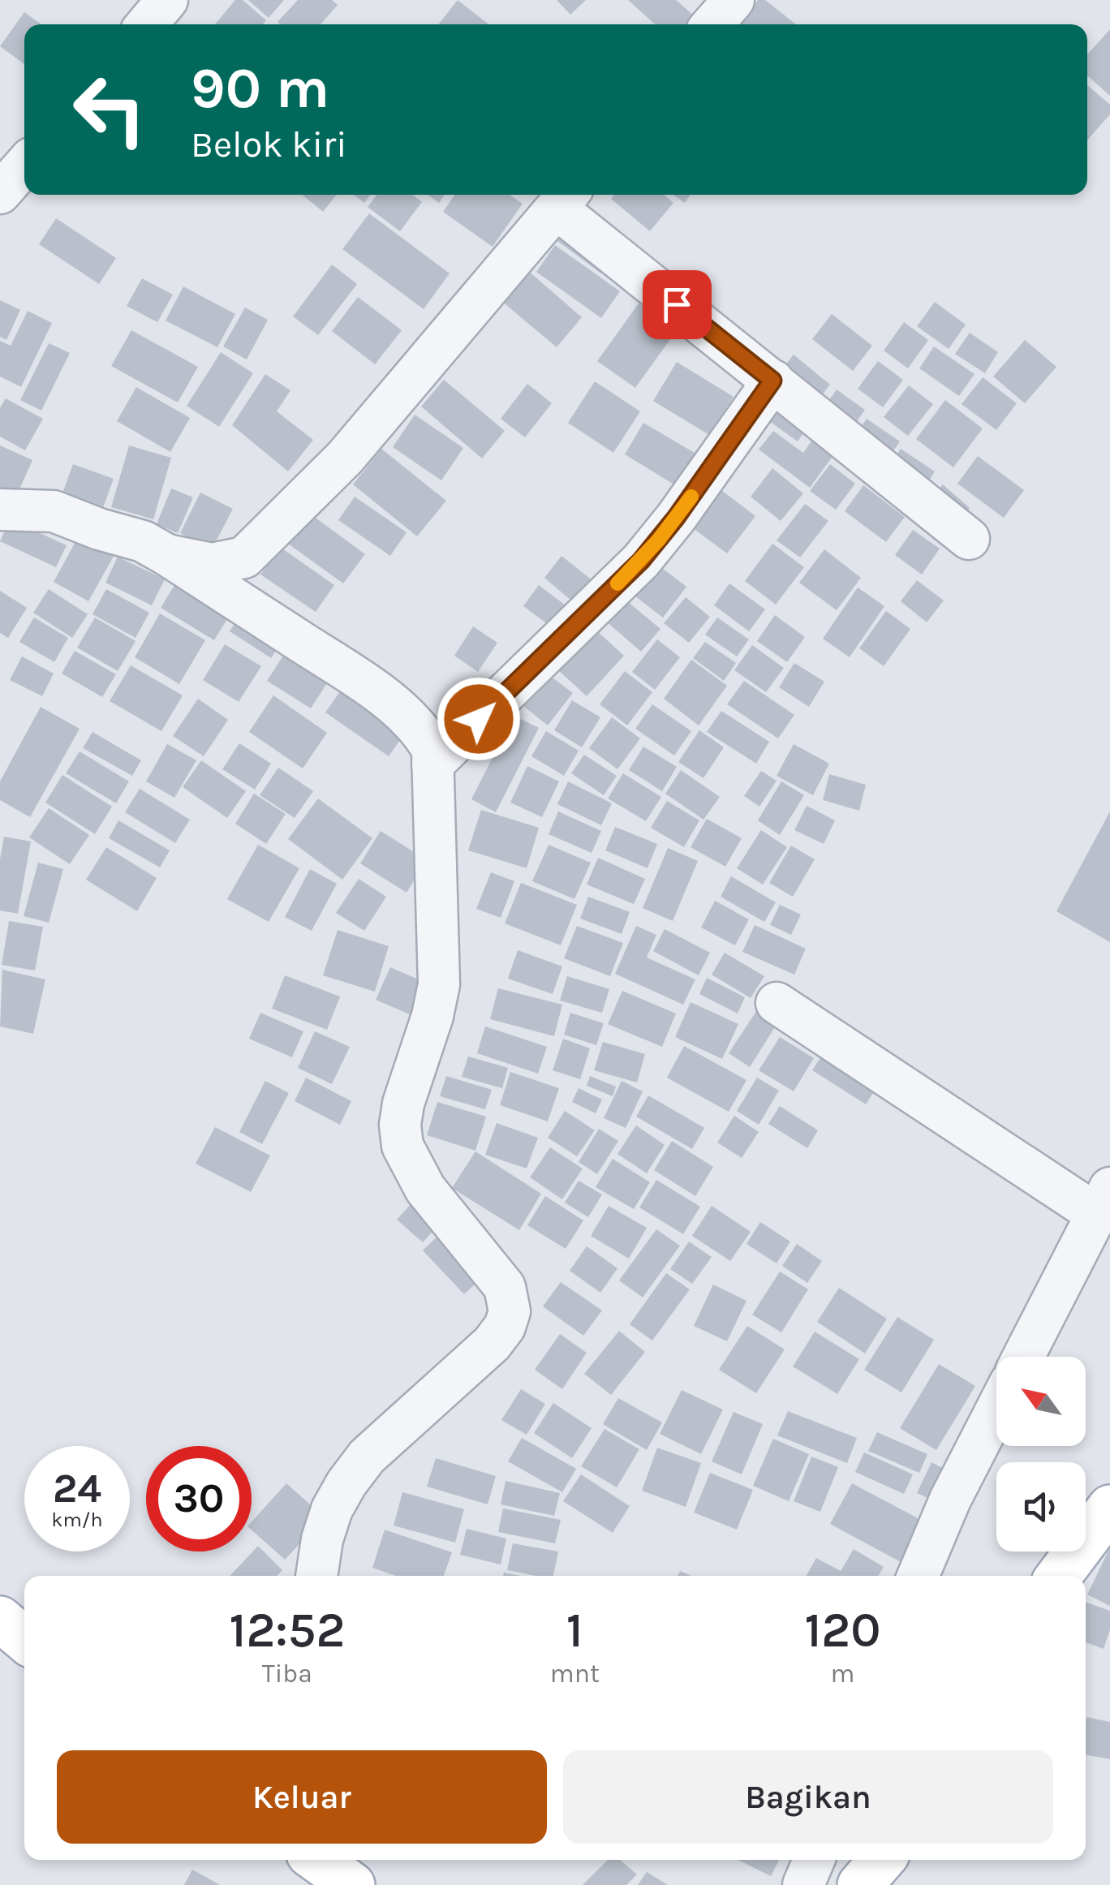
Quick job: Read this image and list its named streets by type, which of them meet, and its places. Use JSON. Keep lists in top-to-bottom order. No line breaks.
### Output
{"north":"top left","page":{"turn":["90 m","Belok kiri"],"speed":"24 km/h","limit":"30","eta":["12:52","Tiba","1","mnt","120","m"],"buttons":["Keluar","Bagikan"]}}
